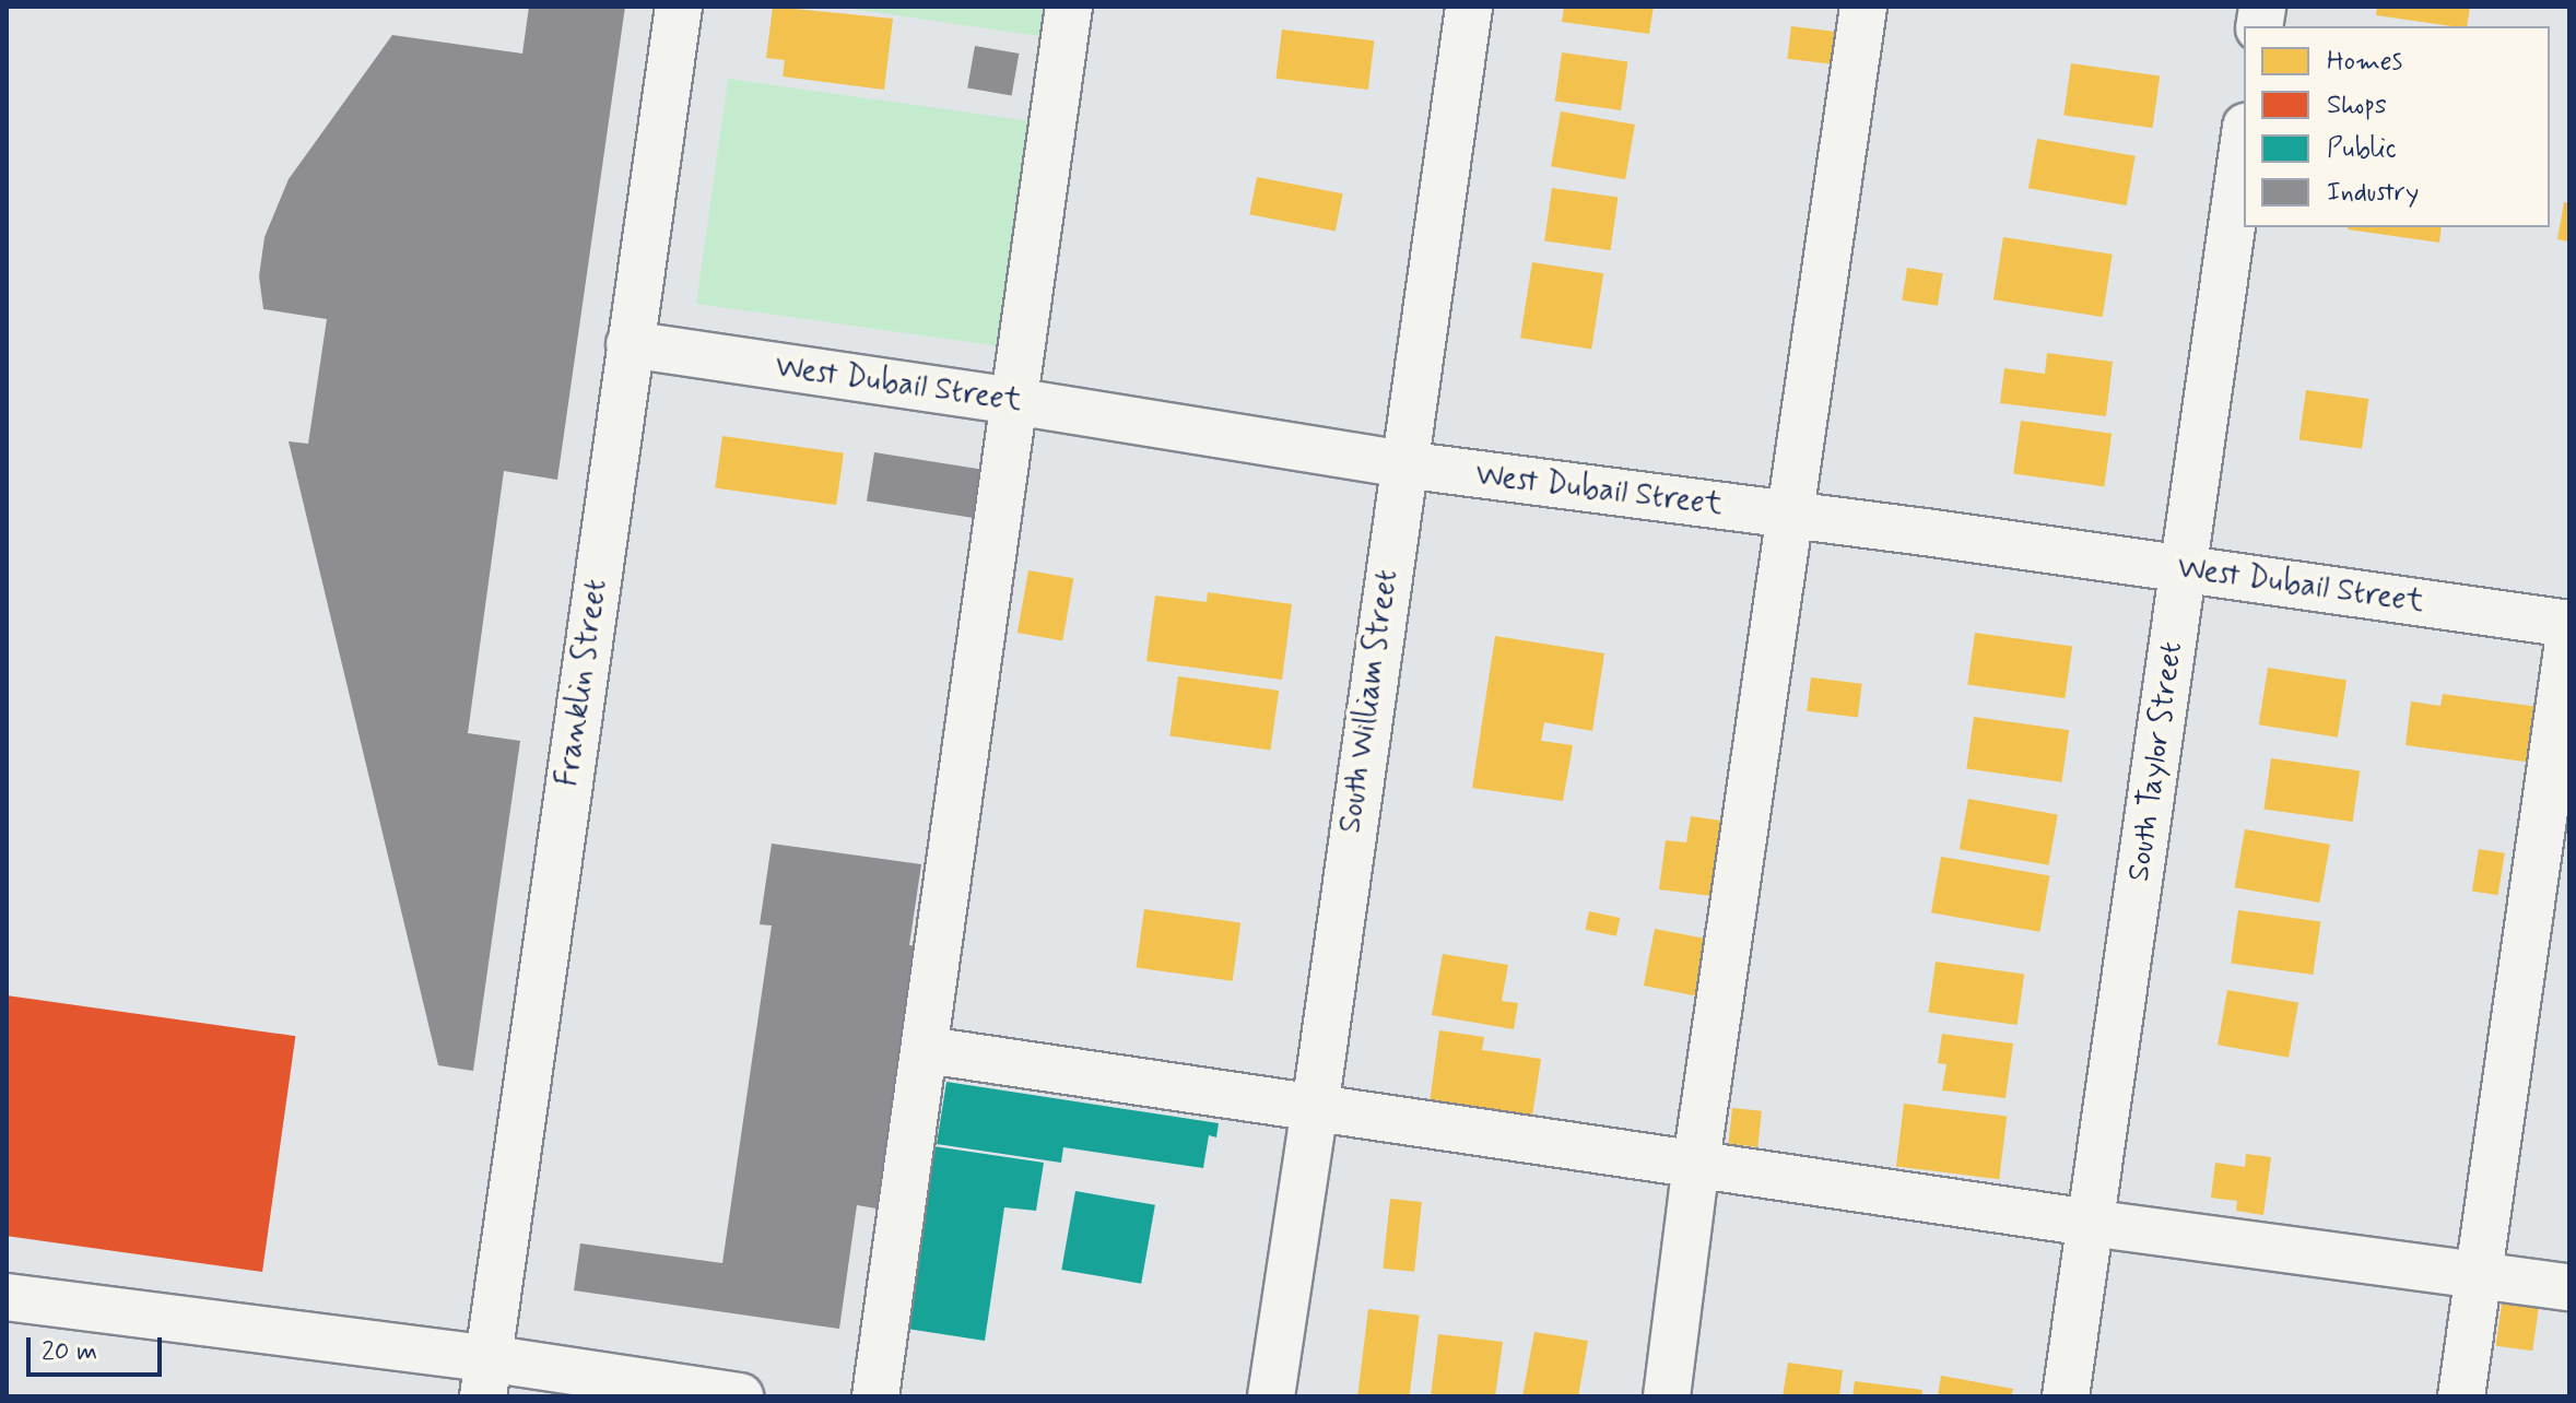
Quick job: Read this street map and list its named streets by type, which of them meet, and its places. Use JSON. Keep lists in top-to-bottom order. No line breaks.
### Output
{"streets":{"street":["West Dubail Street","Franklin Street","South William Street","South Taylor Street"]},"crossings":[["West Dubail Street","Franklin Street"],["West Dubail Street","South William Street"],["West Dubail Street","South Taylor Street"]],"legend":["Homes","Shops","Public","Industry"],"scale_bar":"20 m"}
